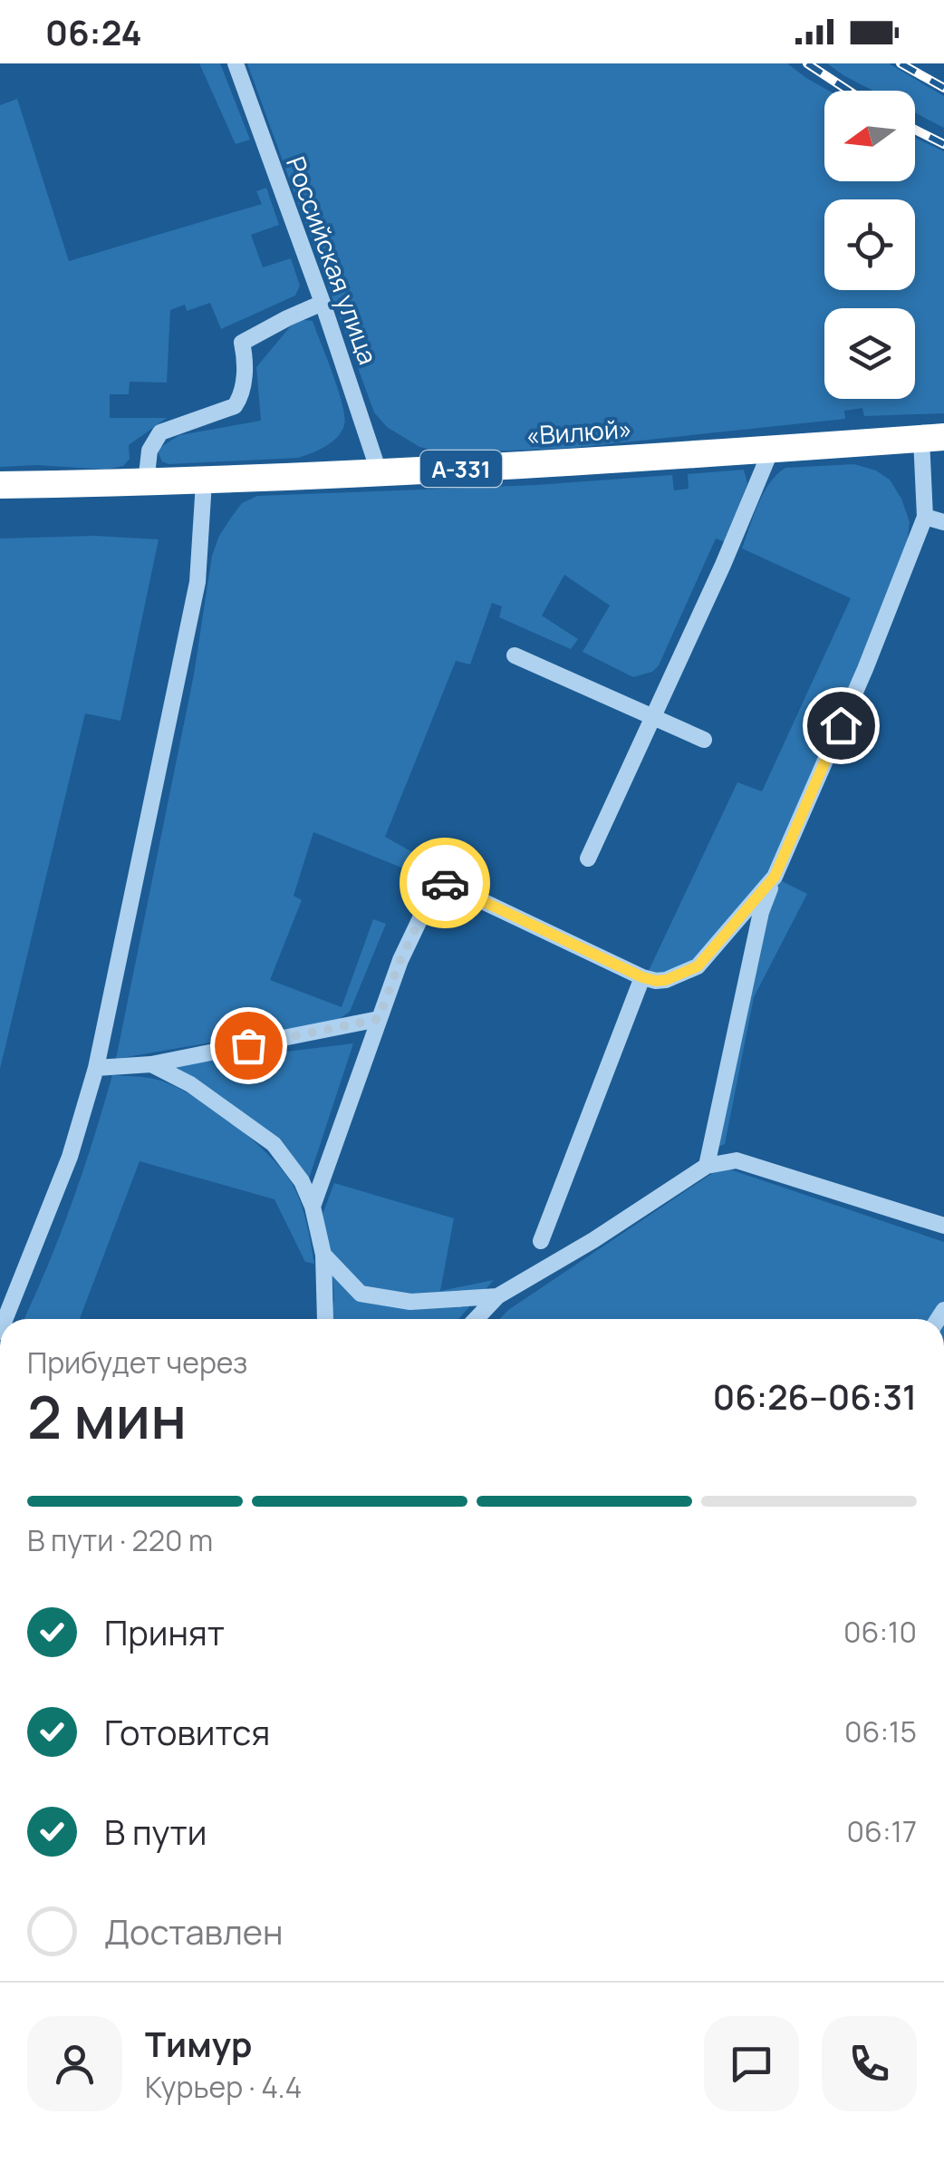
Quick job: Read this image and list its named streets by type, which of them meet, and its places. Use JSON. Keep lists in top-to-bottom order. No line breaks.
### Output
{"streets":{"highway":["«Вилюй»","А-331"],"street":["Российская улица"]},"crossings":[["Российская улица","«Вилюй»"]],"north":"left","page":{"status":"06:24","heading":["2 мин","Прибудет через","06:26–06:31"],"panel":["Тимур","Курьер · 4.4"],"bar":"В пути · 220 m","list":[["Принят","06:10"],["Готовится","06:15"],["В пути","06:17"],"Доставлен"]}}
